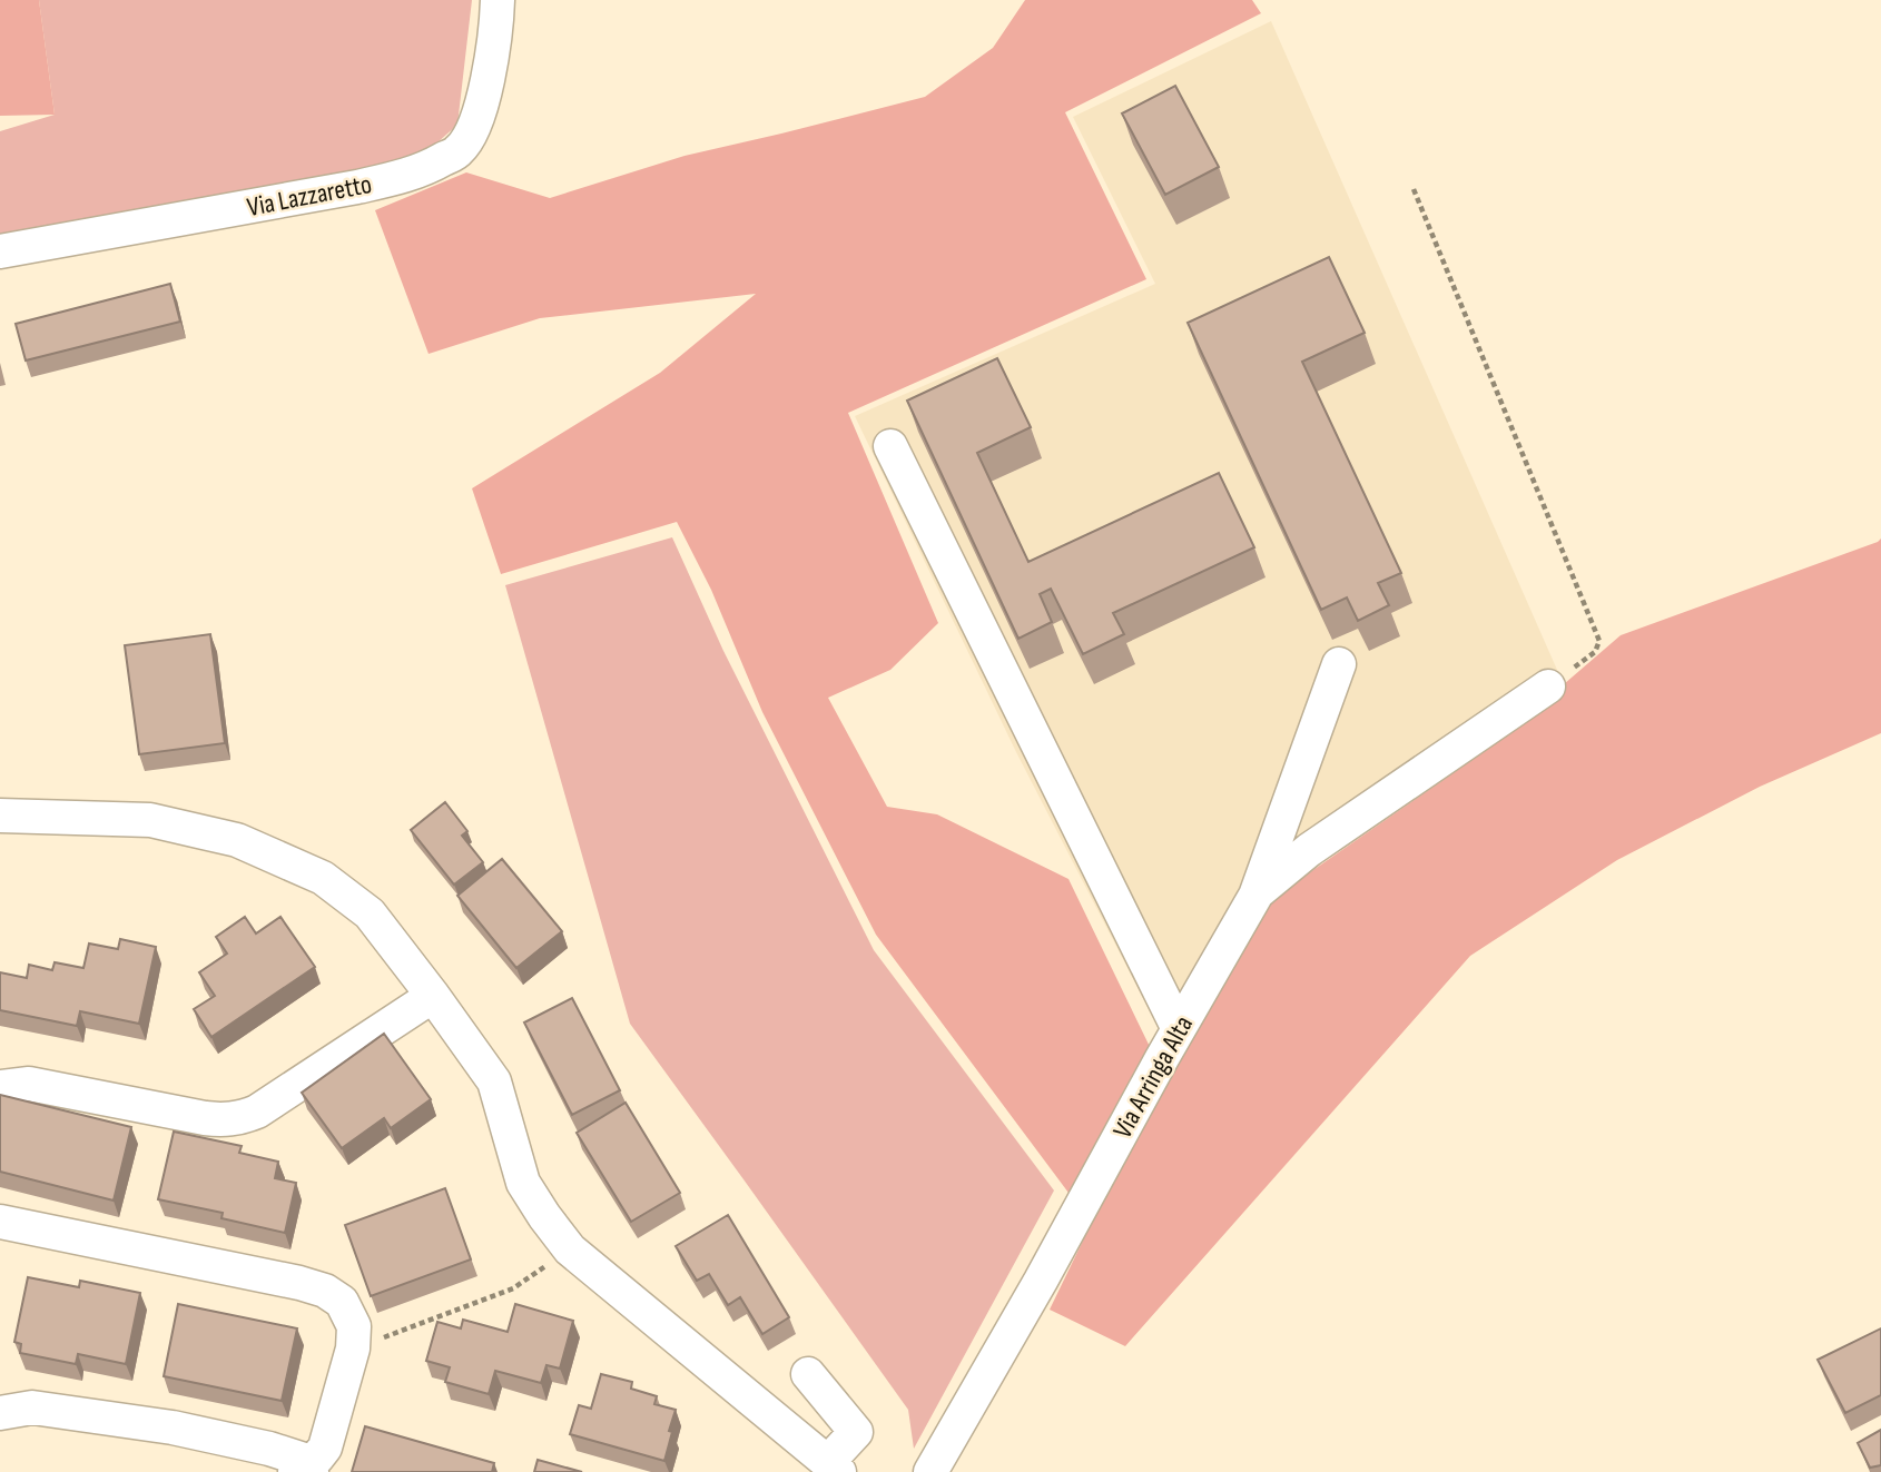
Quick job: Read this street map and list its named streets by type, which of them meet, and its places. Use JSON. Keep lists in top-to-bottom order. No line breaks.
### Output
{"streets":{"street":["Via Lazzaretto","Via Arringa Alta"]}}
